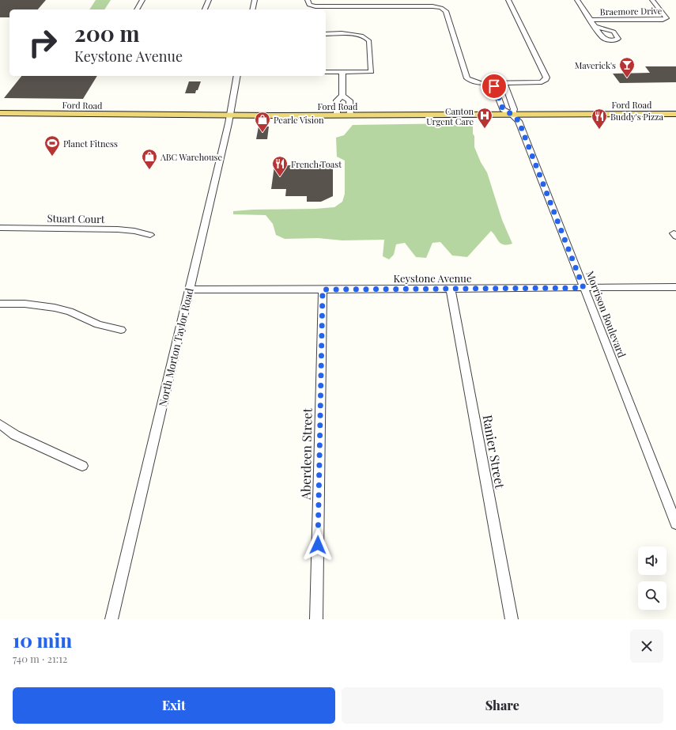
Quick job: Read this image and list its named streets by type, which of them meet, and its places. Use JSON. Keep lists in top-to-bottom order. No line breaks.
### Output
{"streets":{"main road":["Ford Road"],"street":["Braemore Drive","Stuart Court","Keystone Avenue","Morrison Boulevard","North Morton Taylor Road","Ranier Street","Aberdeen Street"]},"crossings":[["Ford Road","Morrison Boulevard"],["Ford Road","North Morton Taylor Road"],["Keystone Avenue","Morrison Boulevard"],["Keystone Avenue","North Morton Taylor Road"],["Keystone Avenue","Ranier Street"],["Keystone Avenue","Aberdeen Street"]],"places":{"bar":["Maverick's"],"hospital":["Canton Urgent Care"],"restaurant":["Buddy's Pizza","French Toast"],"shop":["Pearle Vision","ABC Warehouse"],"sports":["Planet Fitness"]},"page":{"turn":["200 m","Keystone Avenue"],"heading":["10 min","740 m · 21:12"],"buttons":["Exit","Share"]}}
